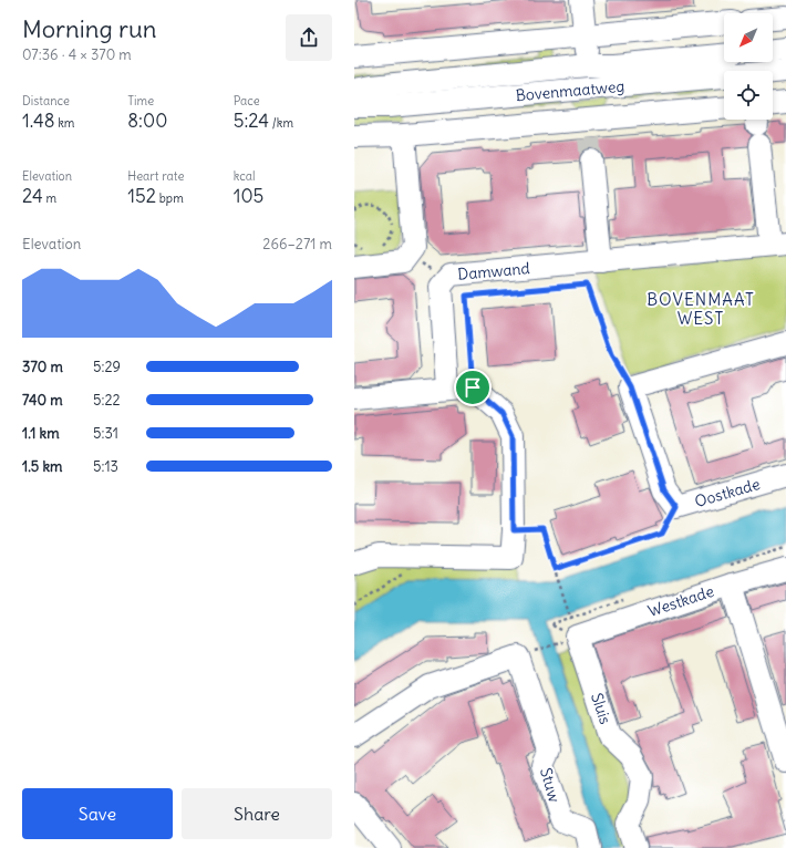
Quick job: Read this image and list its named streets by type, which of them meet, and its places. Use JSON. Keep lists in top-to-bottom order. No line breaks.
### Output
{"streets":{"street":["Bovenmaatweg","Damwand","Oostkade","Westkade","Sluis","Stuw"]},"crossings":[["Westkade","Sluis"]],"districts":["BOVENMAAT WEST"],"north":"bottom left","page":{"heading":["Morning run","07:36 · 4 × 370 m"],"stats":[["Distance","1.48 km"],["Time","8:00"],["Pace","5:24 /km"],["Elevation","24 m"],["Heart rate","152 bpm"],["kcal","105"]],"chart":["Elevation","266–271 m"],"list":[{"name":"370 m","note":"5:29"},{"name":"740 m","note":"5:22"},{"name":"1.1 km","note":"5:31"},{"name":"1.5 km","note":"5:13"}],"buttons":["Save","Share"]}}
